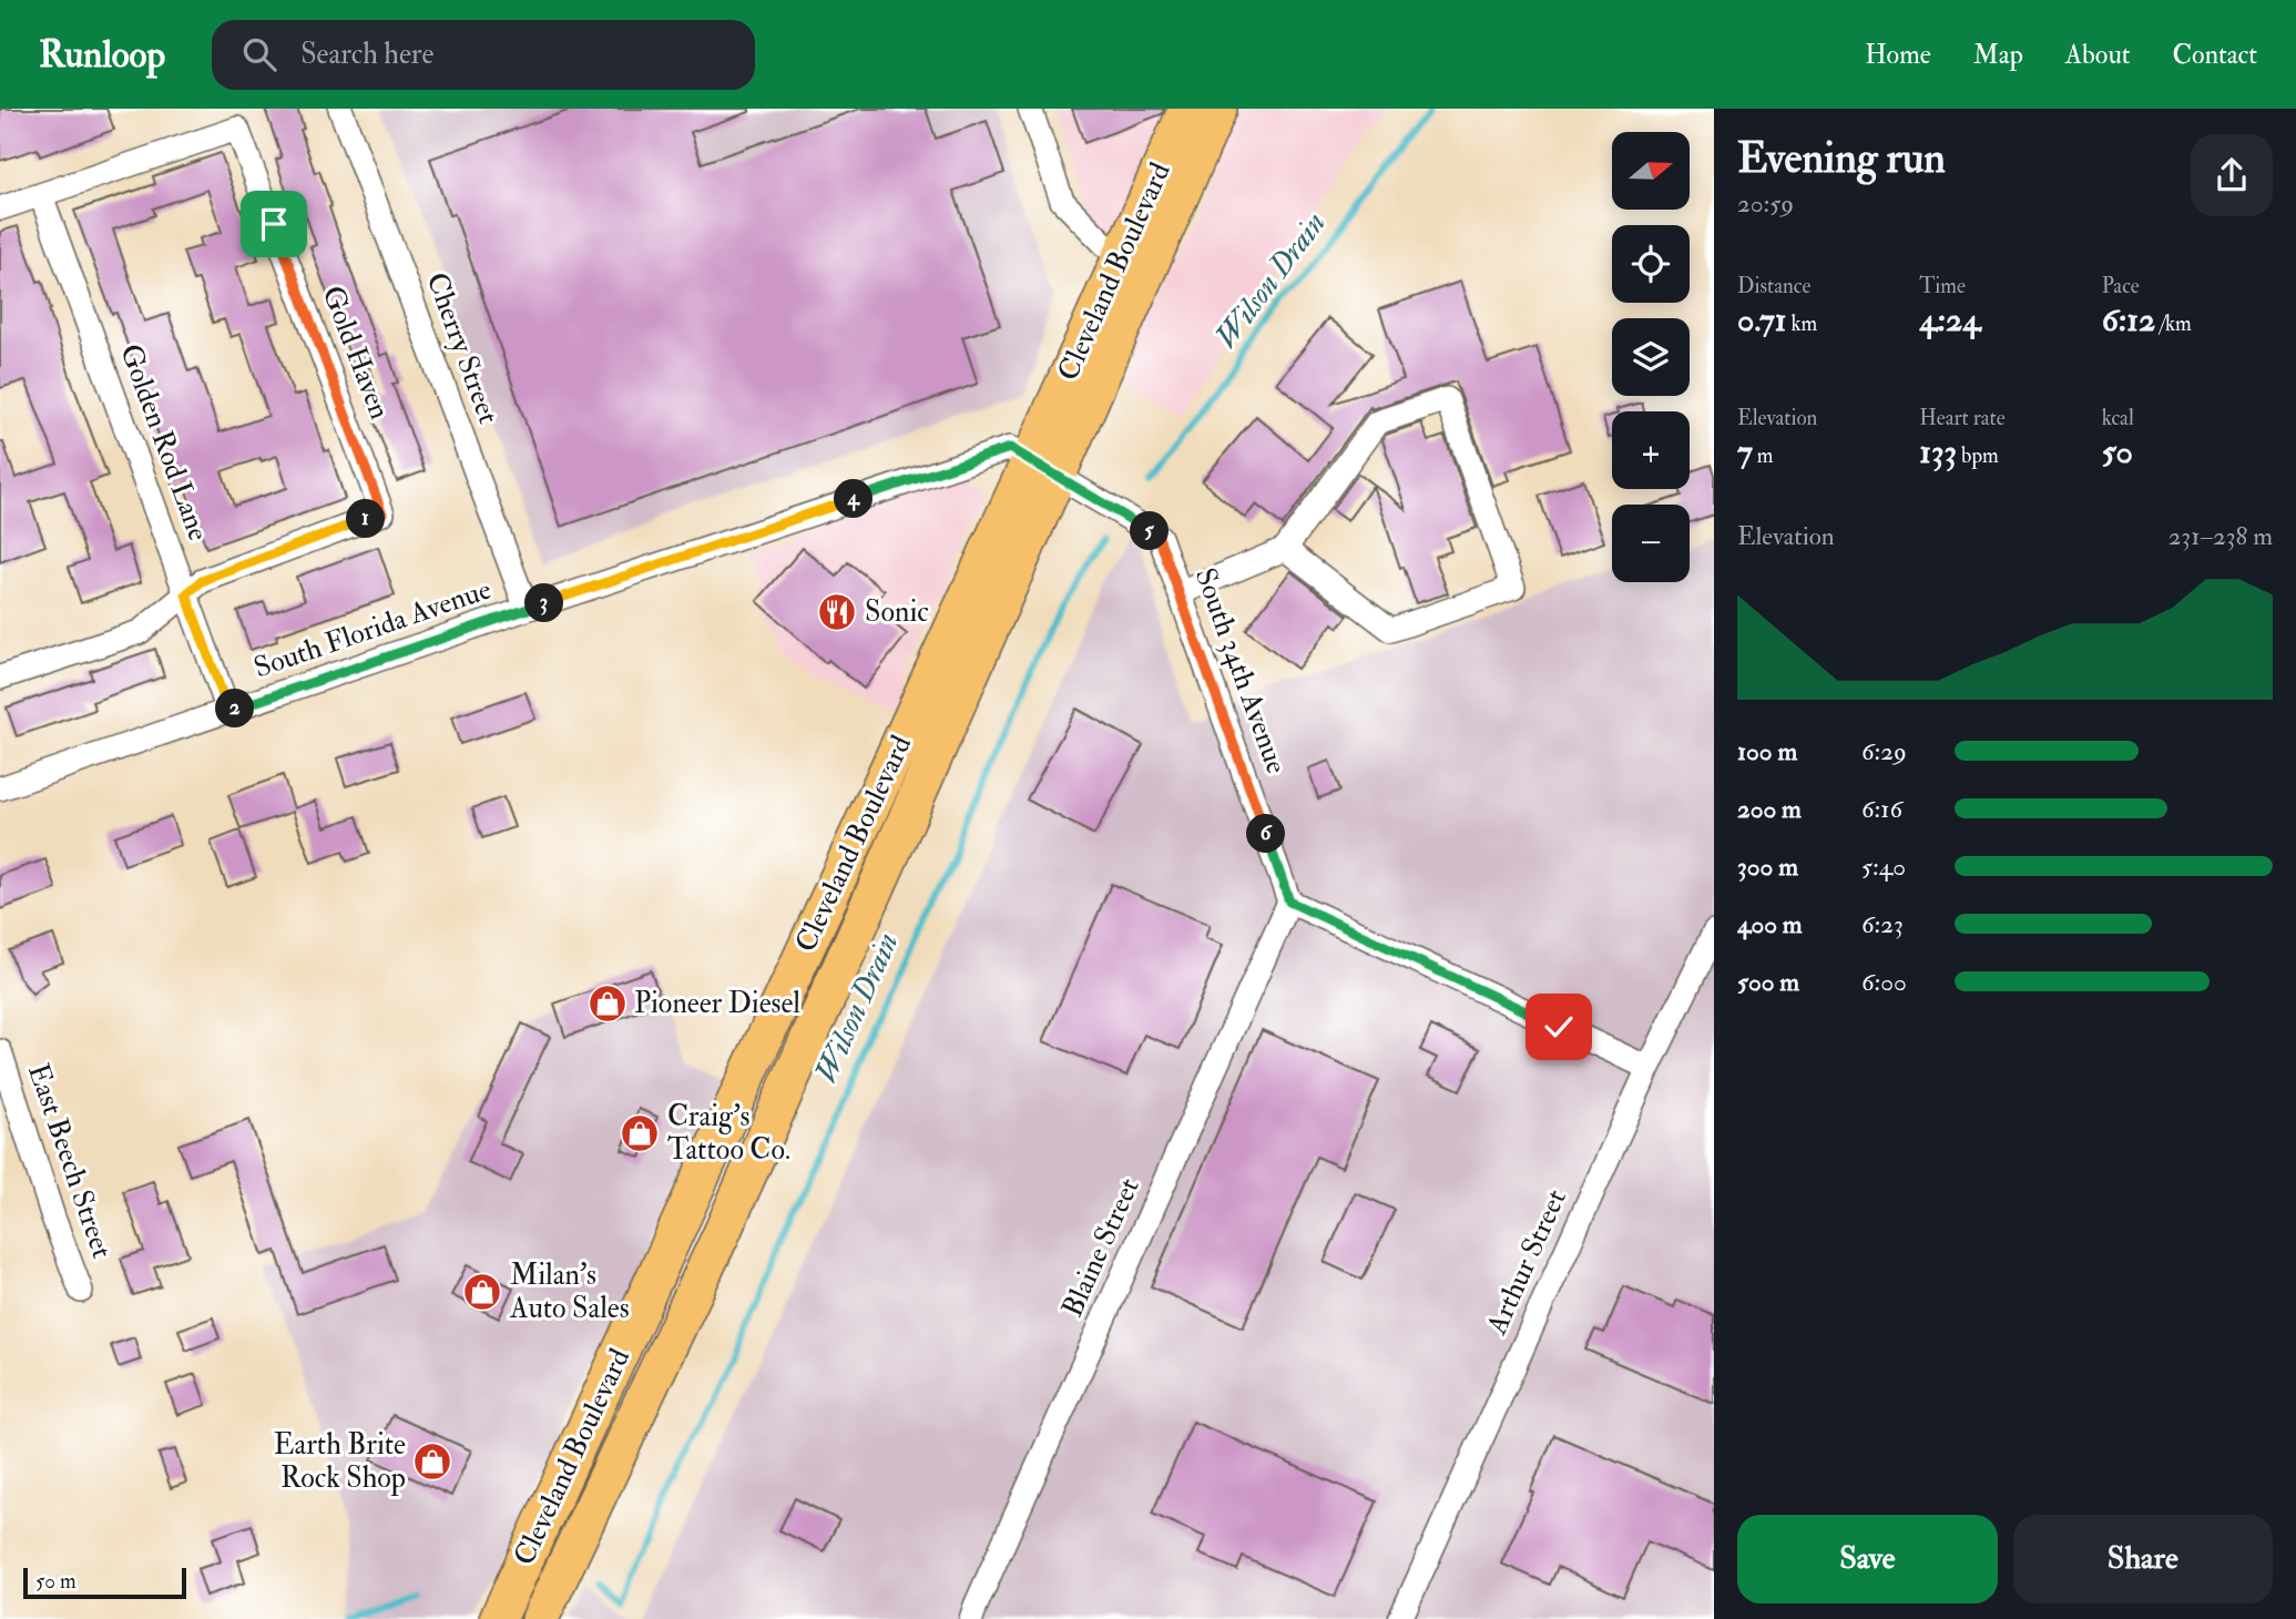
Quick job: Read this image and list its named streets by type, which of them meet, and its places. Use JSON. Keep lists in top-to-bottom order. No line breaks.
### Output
{"streets":{"main road":["Cleveland Boulevard"],"street":["Cherry Street","Gold Haven","Golden Rod Lane","South Florida Avenue","South 34th Avenue","East Beech Street","Blaine Street","Arthur Street"]},"crossings":[["Cleveland Boulevard","South Florida Avenue"],["Cleveland Boulevard","South 34th Avenue"],["Cherry Street","South Florida Avenue"],["Gold Haven","Golden Rod Lane"],["Golden Rod Lane","South Florida Avenue"],["South Florida Avenue","South 34th Avenue"],["South 34th Avenue","Blaine Street"]],"water":["Wilson Drain"],"places":{"restaurant":["Sonic"],"shop":["Pioneer Diesel","Craig's Tattoo Co.","Milan's Auto Sales","Earth Brite Rock Shop"]},"scale_bar":"50 m","north":"right","page":{"header":"Runloop","search":"Search here","nav":["Home","Map","About","Contact"],"heading":["Evening run","20:59"],"map_buttons":["+","−"],"stats":[["Distance","0.71 km"],["Time","4:24"],["Pace","6:12 /km"],["Elevation","7 m"],["Heart rate","133 bpm"],["kcal","50"]],"pins":["4","1","5","3","2","6"],"chart":["Elevation","231–238 m"],"list":[{"name":"100 m","note":"6:29"},{"name":"200 m","note":"6:16"},{"name":"300 m","note":"5:40"},{"name":"400 m","note":"6:23"},{"name":"500 m","note":"6:00"}],"buttons":["Save","Share"],"scale":"50 m"}}
